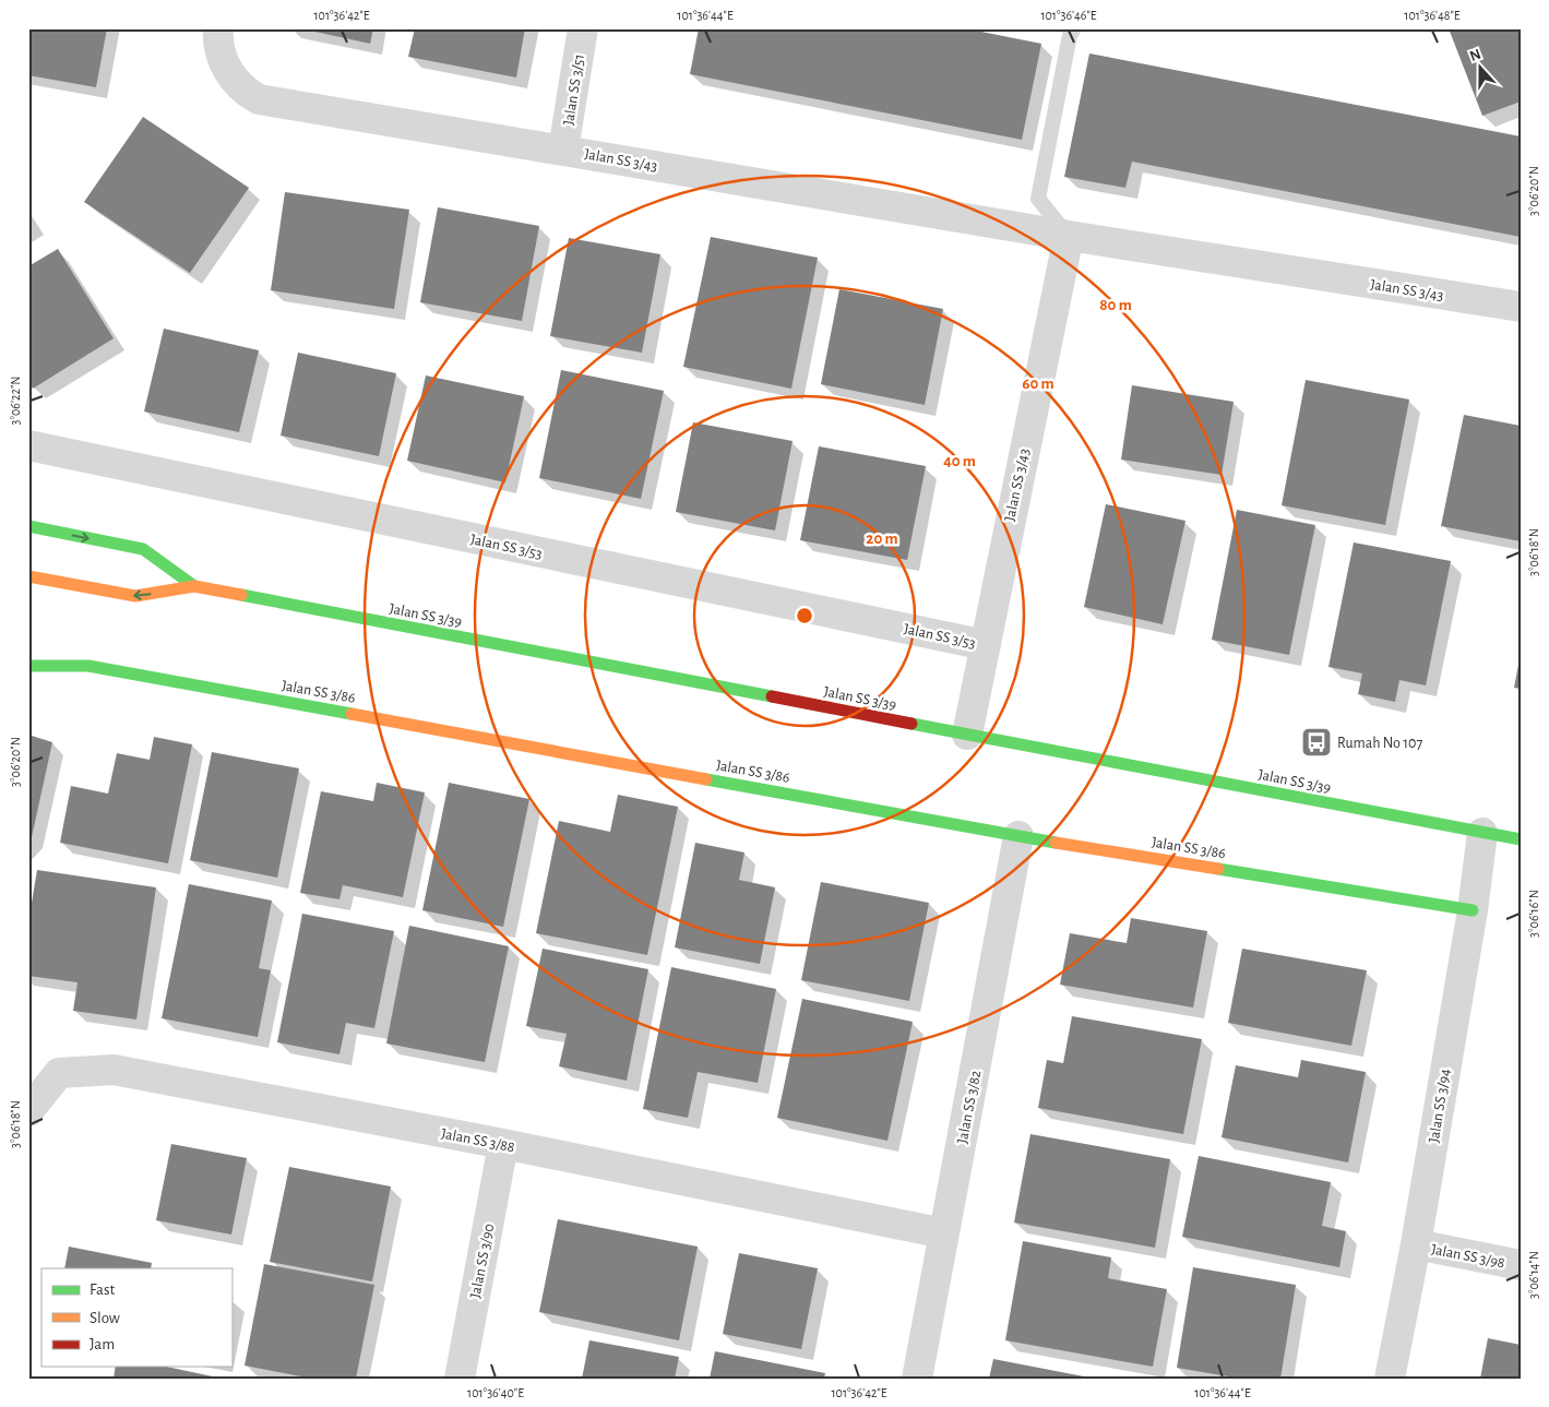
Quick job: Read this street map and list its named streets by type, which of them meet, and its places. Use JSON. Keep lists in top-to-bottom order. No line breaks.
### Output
{"streets":{"street":["Jalan SS 3/51","Jalan SS 3/43","Jalan SS 3/53","Jalan SS 3/39","Jalan SS 3/86","Jalan SS 3/94","Jalan SS 3/82","Jalan SS 3/88","Jalan SS 3/98","Jalan SS 3/90"]},"crossings":[["Jalan SS 3/51","Jalan SS 3/43"],["Jalan SS 3/43","Jalan SS 3/53"],["Jalan SS 3/43","Jalan SS 3/39"],["Jalan SS 3/39","Jalan SS 3/94"],["Jalan SS 3/86","Jalan SS 3/94"],["Jalan SS 3/86","Jalan SS 3/82"],["Jalan SS 3/94","Jalan SS 3/98"],["Jalan SS 3/82","Jalan SS 3/88"],["Jalan SS 3/88","Jalan SS 3/90"]],"places":{"bus stop":["Rumah No 107"]},"legend":["Fast","Slow","Jam"],"north":"top","coordinates":["101°36'42\"E","101°36'44\"E","101°36'46\"E","101°36'48\"E","3°06'20\"N","3°06'22\"N","3°06'18\"N","3°06'16\"N","3°06'14\"N","101°36'40\"E"],"rings":["80 m","60 m","40 m","20 m"]}
